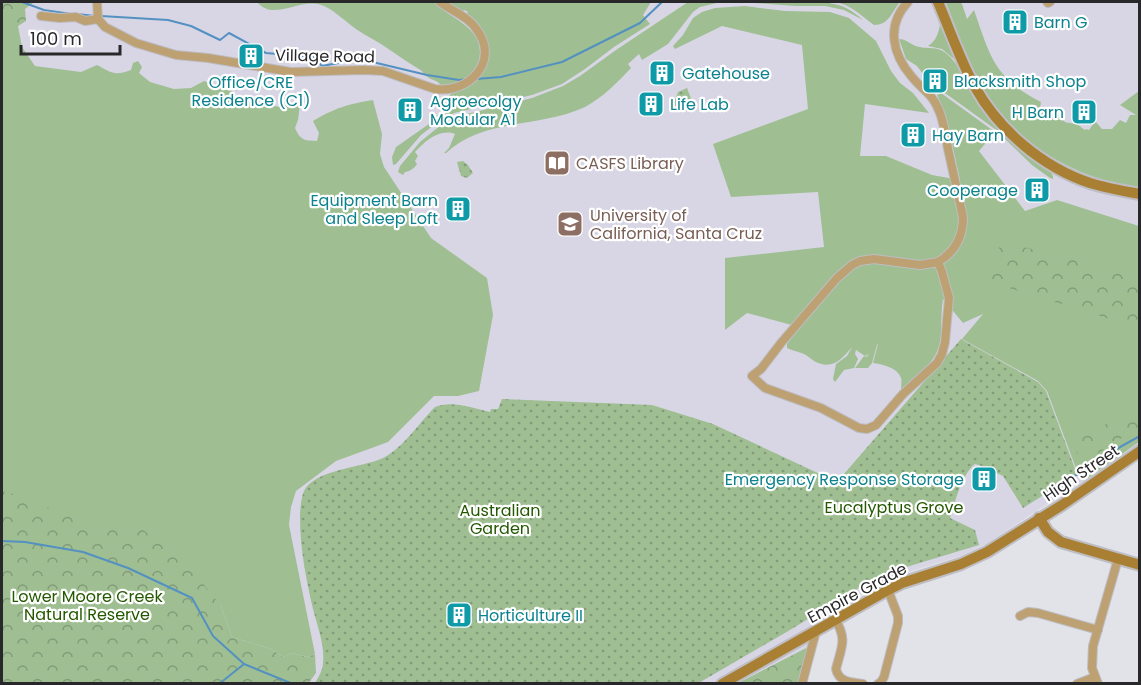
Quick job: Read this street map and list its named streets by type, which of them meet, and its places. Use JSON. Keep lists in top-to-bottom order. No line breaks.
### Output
{"streets":{"main road":["High Street","Empire Grade"],"street":["Village Road"]},"crossings":[["High Street","Empire Grade"]],"parks":["Eucalyptus Grove","Australian Garden","Lower Moore Creek Natural Reserve"],"places":{"building":["Barn G","Office/CRE Residence (C1)","Gatehouse","Blacksmith Shop","Life Lab","Agroecolgy Modular A1","H Barn","Hay Barn","Cooperage","Equipment Barn and Sleep Loft","Emergency Response Storage","Horticulture II"],"library":["CASFS Library"],"school or university":["University of California, Santa Cruz"]},"scale_bar":"100 m"}
